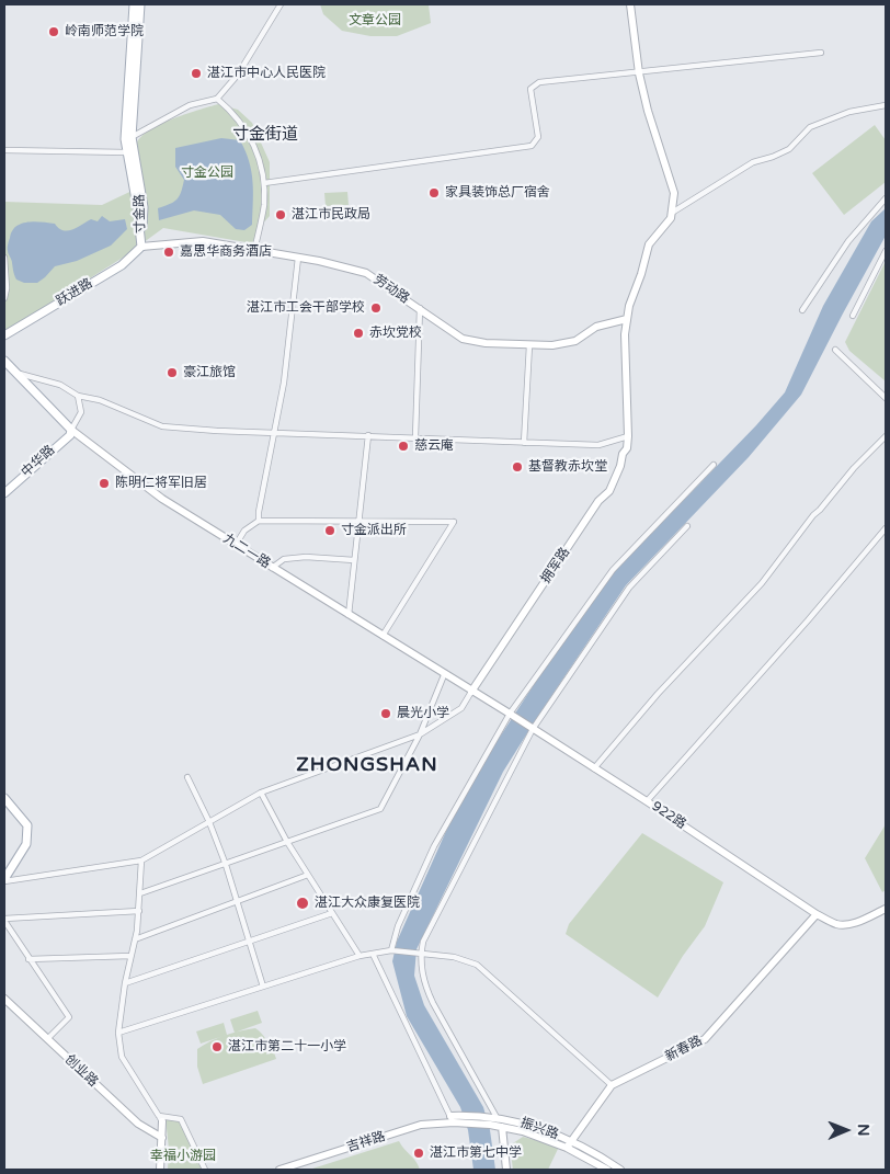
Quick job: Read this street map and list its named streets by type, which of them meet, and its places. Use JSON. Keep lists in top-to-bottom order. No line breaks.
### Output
{"streets":{"main road":["寸金路","跃进路","中华路","九二一路"],"street":["劳动路","拥军路","922路","新春路","创业路","振兴路","吉祥路"]},"crossings":[["寸金路","劳动路"],["寸金路","跃进路"],["劳动路","跃进路"],["中华路","九二一路"],["九二一路","拥军路"],["九二一路","922路"],["922路","新春路"],["新春路","振兴路"]],"districts":["寸金街道","ZHONGSHAN"],"parks":["文章公园","寸金公园","幸福小游园"],"places":["岭南师范学院","湛江市中心人民医院","家具装饰总厂宿舍","湛江市民政局","嘉思华商务酒店","湛江市工会干部学校","赤坎党校","豪江旅馆","慈云庵","基督教赤坎堂","陈明仁将军旧居","寸金派出所","晨光小学","湛江大众康复医院","湛江市第二十一小学","湛江市第七中学"],"north":"right"}
